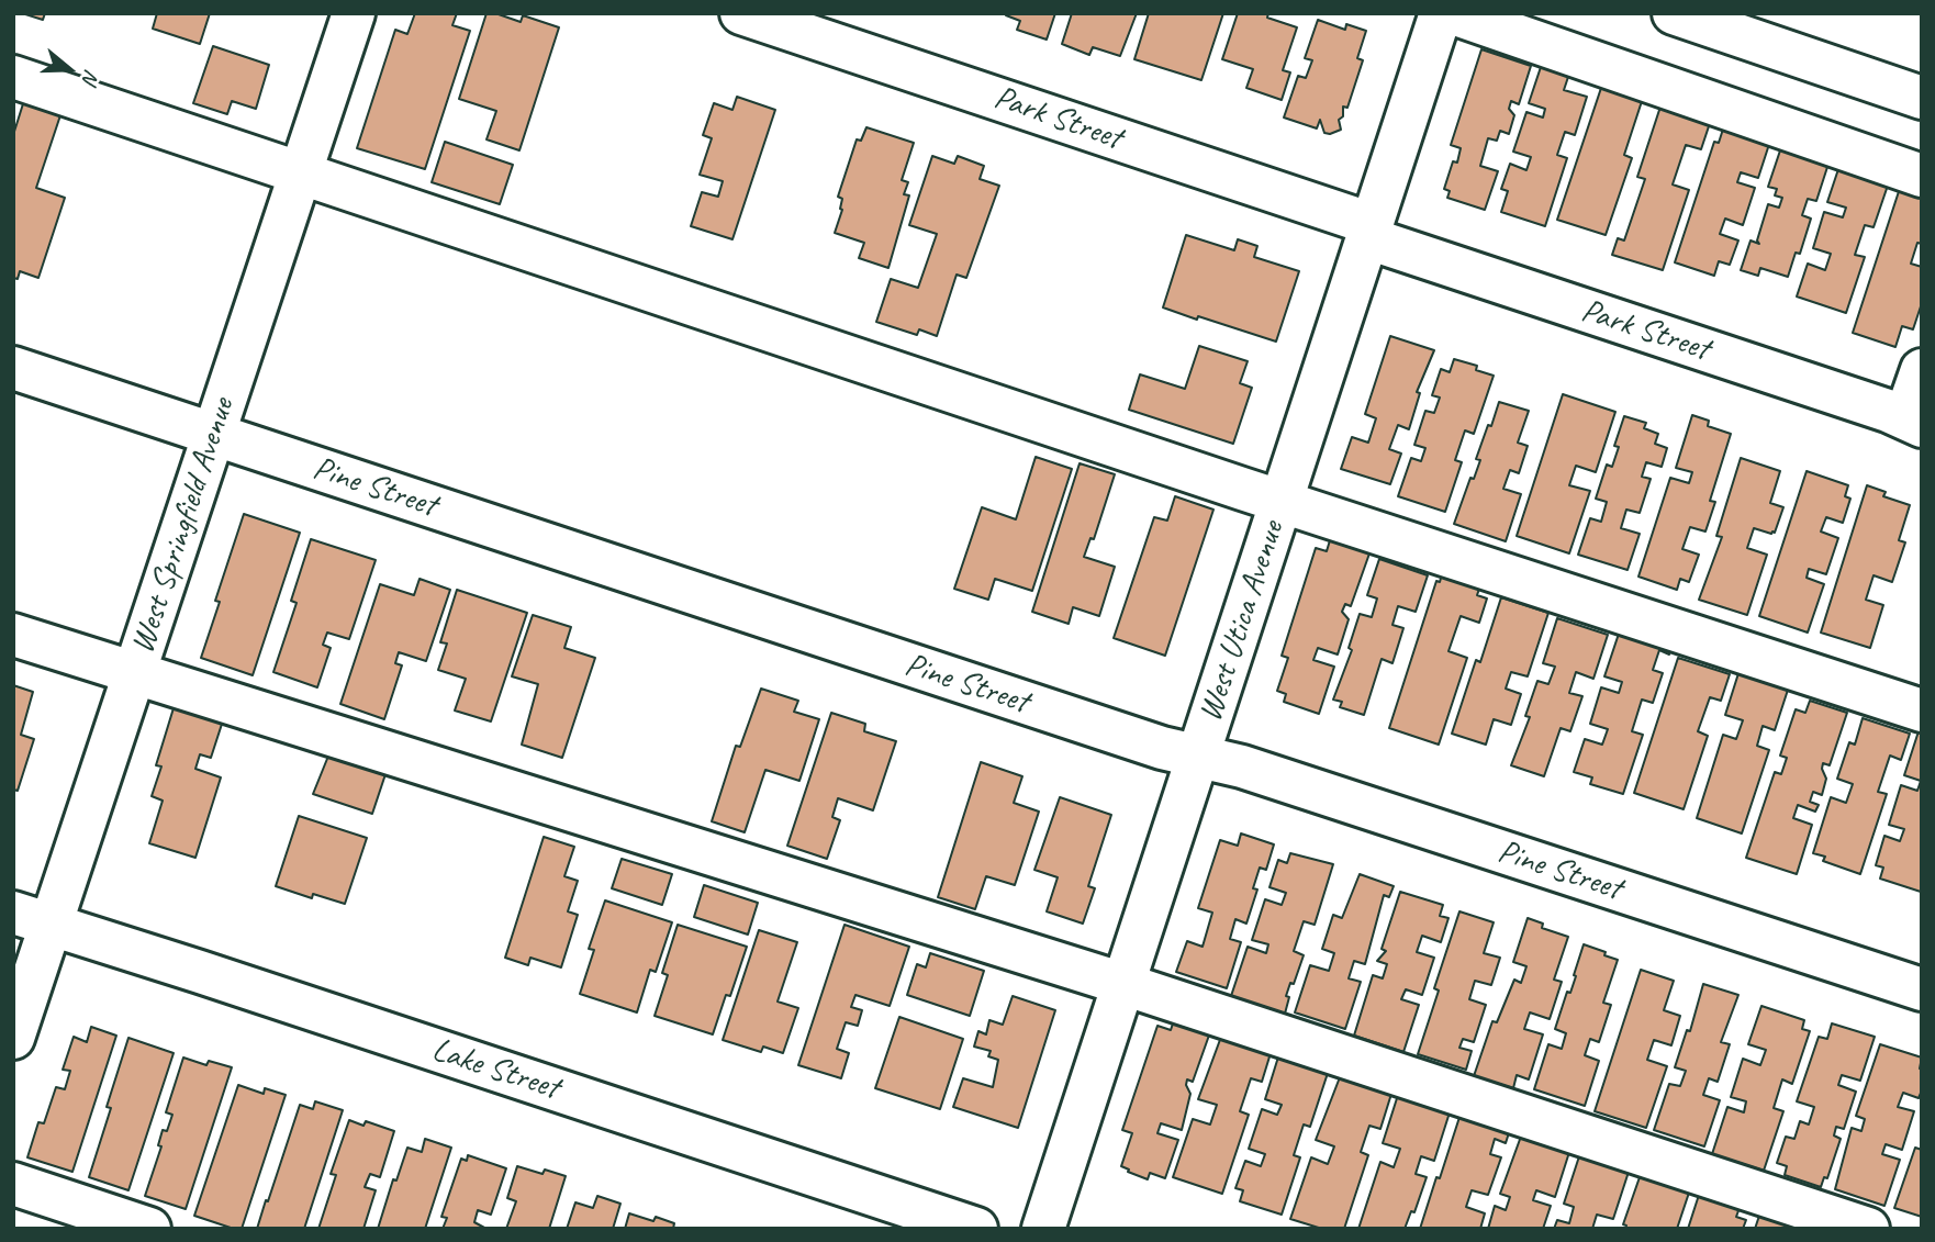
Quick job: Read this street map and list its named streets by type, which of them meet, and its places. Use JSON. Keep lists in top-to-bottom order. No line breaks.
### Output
{"streets":{"street":["Park Street","Pine Street","West Springfield Avenue","West Utica Avenue","Lake Street"]},"crossings":[["Park Street","West Utica Avenue"],["Pine Street","West Springfield Avenue"],["Pine Street","West Utica Avenue"],["West Springfield Avenue","Lake Street"]],"north":"right"}
